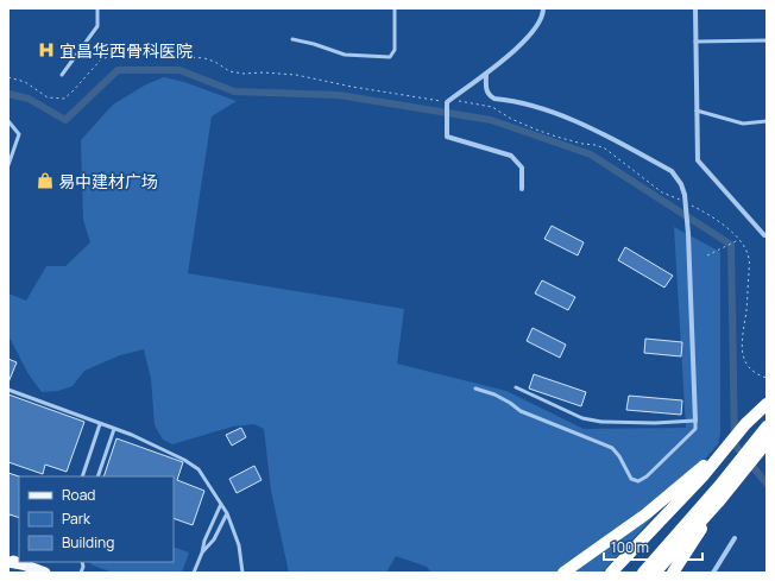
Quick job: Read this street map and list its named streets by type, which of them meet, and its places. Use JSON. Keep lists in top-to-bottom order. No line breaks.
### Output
{"places":{"hospital":["宜昌华西骨科医院"],"shop":["易中建材广场"]},"legend":["Road","Park","Building"],"scale_bar":"100 m"}
